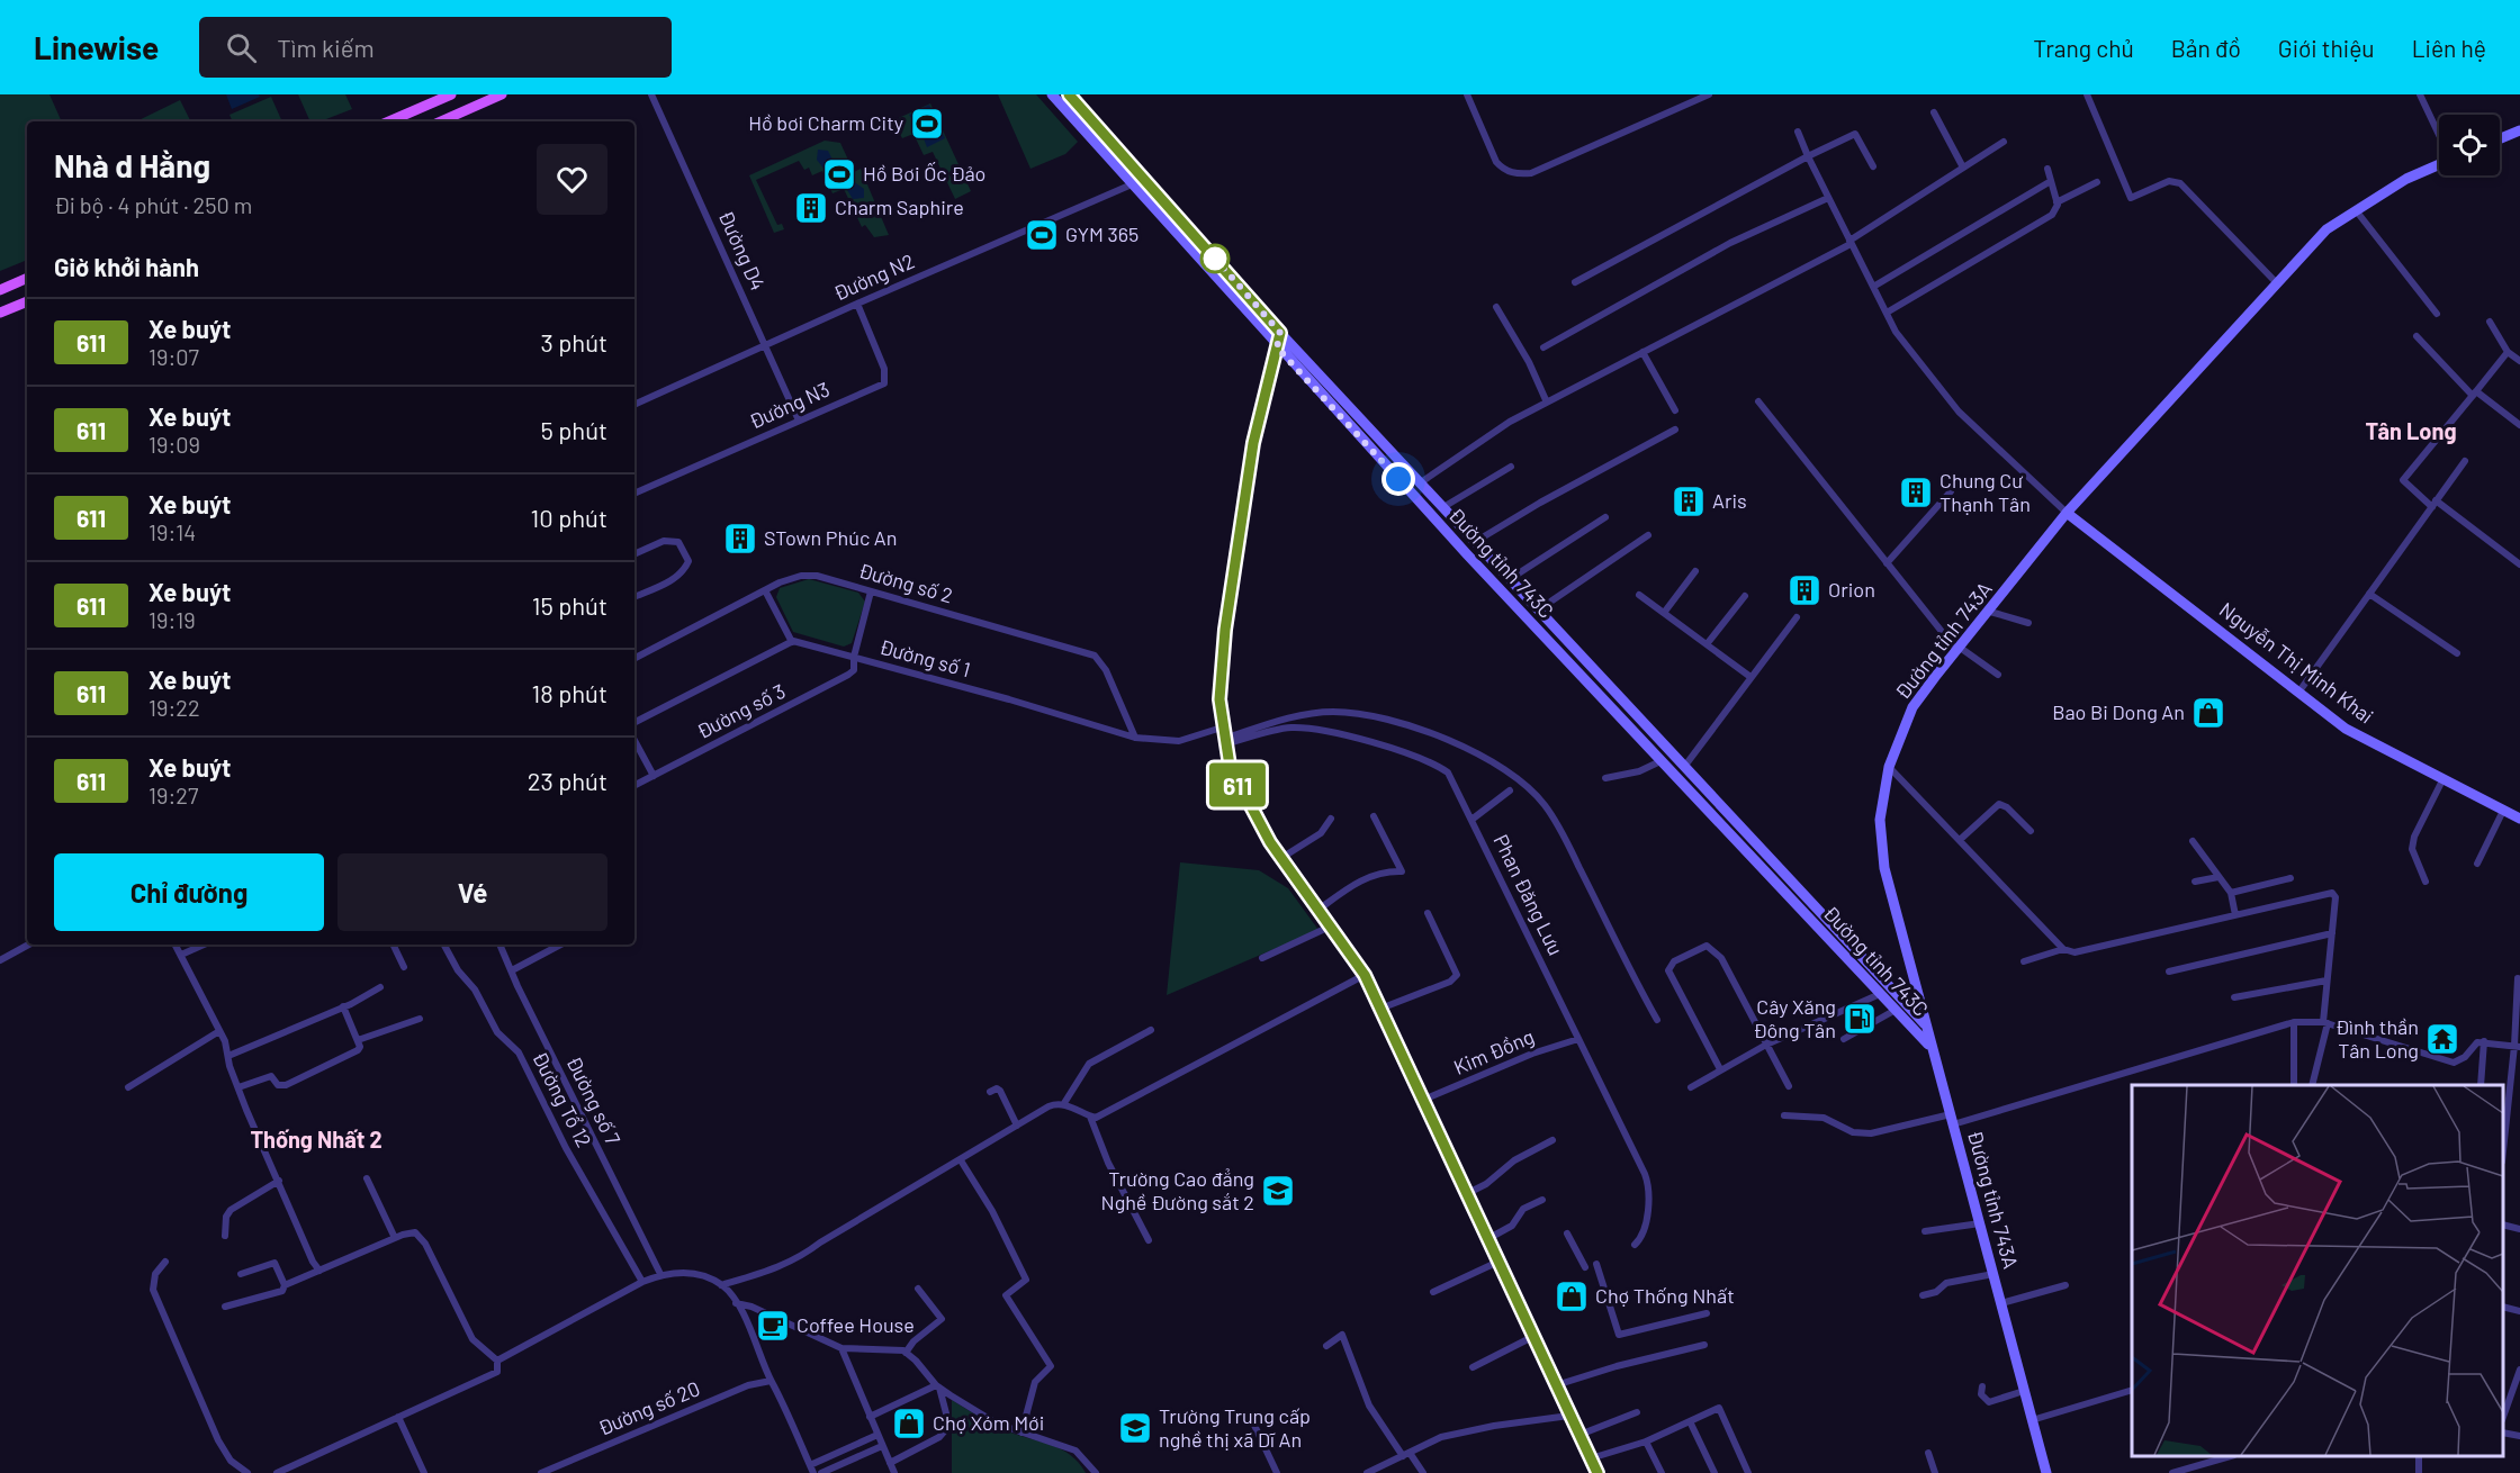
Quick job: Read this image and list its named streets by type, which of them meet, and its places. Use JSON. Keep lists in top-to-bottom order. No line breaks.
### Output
{"streets":{"main road":["Đường tỉnh 743C","Đường tỉnh 743A","Nguyễn Thị Minh Khai"],"street":["Đường D4","Đường N2","Đường N3","Đường số 2","Đường số 1","Đường số 3","Phan Đăng Lưu","Kim Đồng","Đường Tổ 12","Đường số 7","Đường số 20"]},"crossings":[["Đường D4","Đường N2"],["Đường D4","Đường N3"],["Đường N2","Đường N3"],["Đường N2","Đường tỉnh 743C"],["Đường tỉnh 743C","Đường tỉnh 743A"],["Đường số 2","Đường số 1"],["Đường tỉnh 743A","Nguyễn Thị Minh Khai"],["Đường số 1","Đường số 3"],["Đường số 1","Phan Đăng Lưu"],["Phan Đăng Lưu","Kim Đồng"]],"districts":["Tân Long","Thống Nhất 2"],"places":{"sports":["Hồ bơi Charm City","Hồ Bơi Ốc Đảo","GYM 365"],"building":["Charm Saphire","Chung Cư Thạnh Tân","Aris","STown Phúc An","Orion"],"shop":["Bao Bi Dong An","Chợ Thống Nhất","Chợ Xóm Mới"],"fuel station":["Cây Xăng Đông Tân"],"temple":["Đình thần Tân Long"],"school or university":["Trường Cao đẳng Nghề Đường sắt 2","Trường Trung cấp nghề thị xã Dĩ An"],"cafe":["Coffee House"]},"lines":["bus line 611"],"page":{"header":"Linewise","search":"Tìm kiếm","nav":["Trang chủ","Bản đồ","Giới thiệu","Liên hệ"],"on_map":"611","heading":[["Nhà d Hằng","Đi bộ · 4 phút · 250 m"],"Giờ khởi hành"],"list":[{"mark":"611","name":"Xe buýt","note":"19:07","value":"3 phút"},{"mark":"611","name":"Xe buýt","note":"19:09","value":"5 phút"},{"mark":"611","name":"Xe buýt","note":"19:14","value":"10 phút"},{"mark":"611","name":"Xe buýt","note":"19:19","value":"15 phút"},{"mark":"611","name":"Xe buýt","note":"19:22","value":"18 phút"},{"mark":"611","name":"Xe buýt","note":"19:27","value":"23 phút"}],"buttons":["Chỉ đường","Vé"]}}
